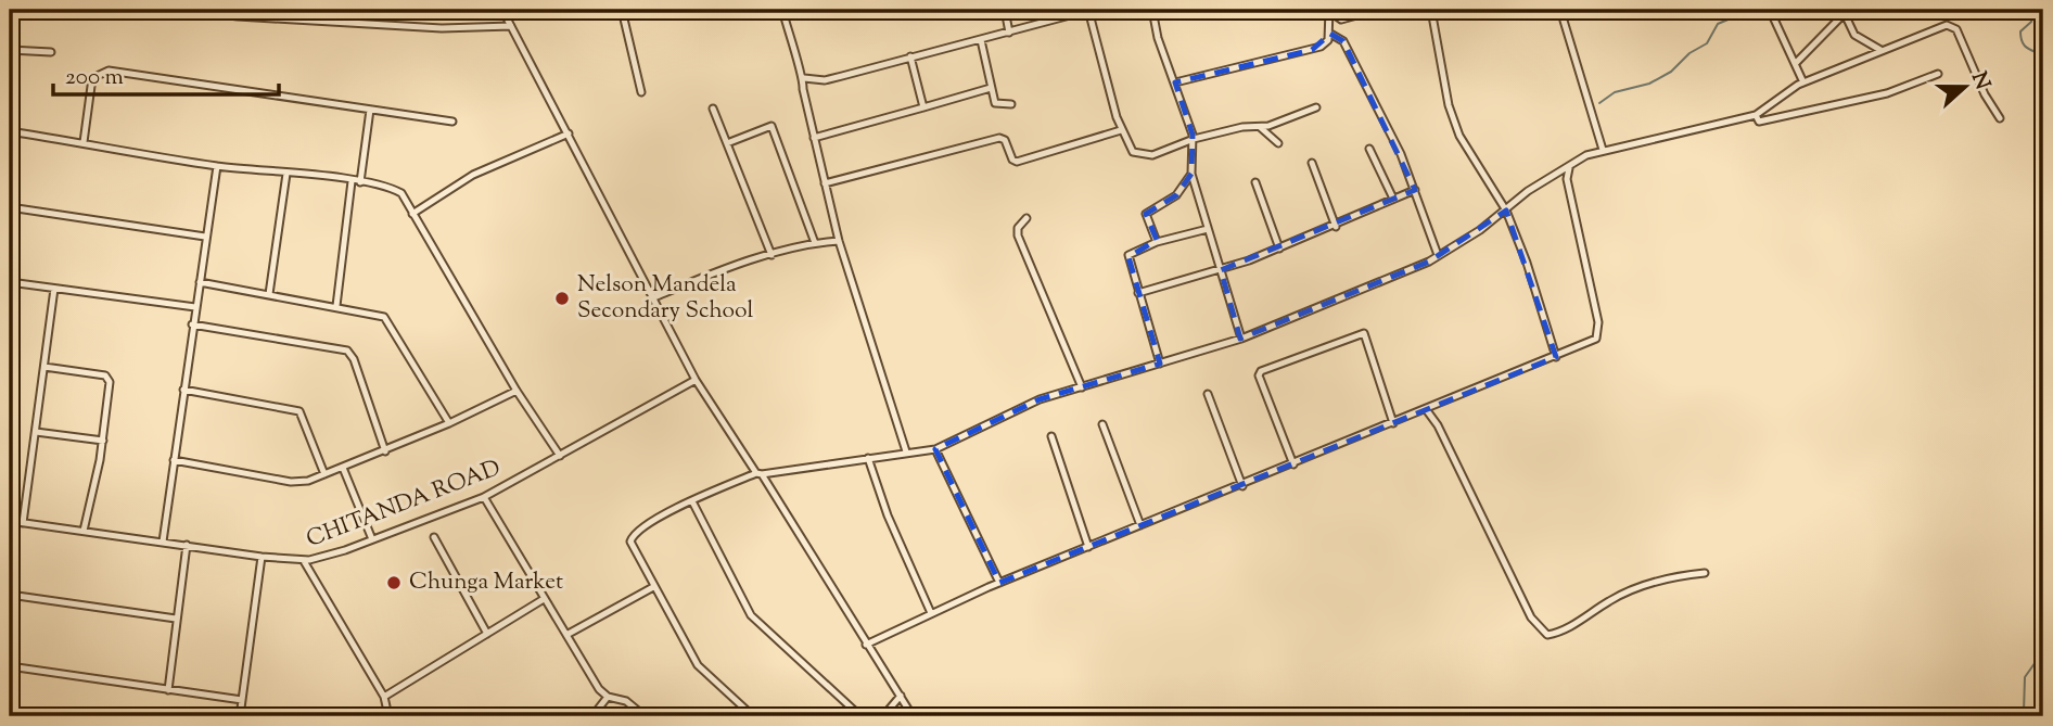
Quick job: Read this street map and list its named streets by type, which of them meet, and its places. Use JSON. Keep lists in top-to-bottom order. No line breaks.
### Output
{"streets":{"street":["CHITANDA ROAD"]},"places":["Nelson Mandela Secondary School","Chunga Market"],"scale_bar":"200 m","north":"right"}
